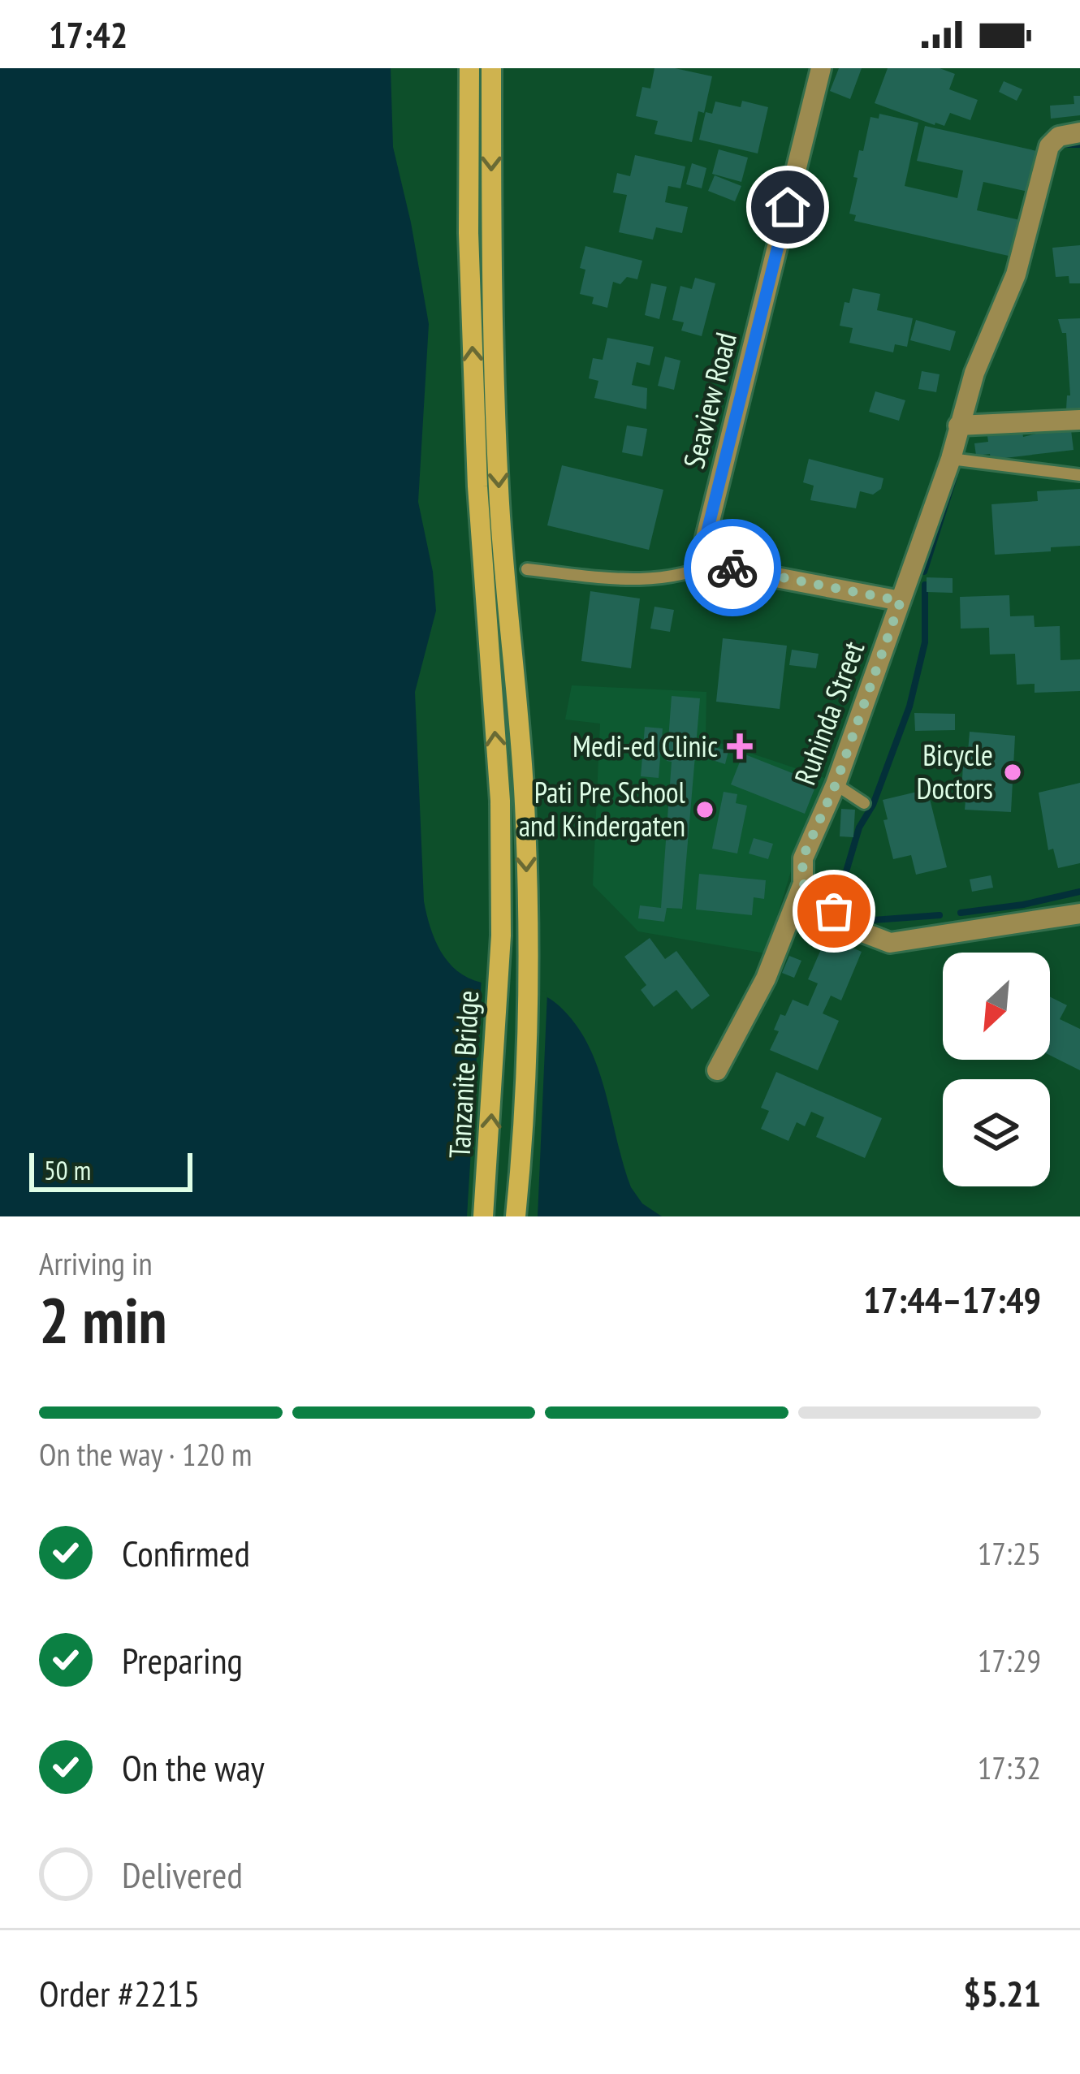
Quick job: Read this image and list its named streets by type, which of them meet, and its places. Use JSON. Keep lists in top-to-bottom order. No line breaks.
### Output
{"streets":{"main road":["Tanzanite Bridge"],"street":["Seaview Road","Ruhinda Street"]},"places":{"health":["Medi-ed Clinic"],"other":["Bicycle Doctors","Pati Pre School and Kindergaten"]},"scale_bar":"50 m","north":"bottom left","page":{"status":"17:42","scale":"50 m","heading":["2 min","Arriving in","17:44–17:49"],"panel":["Order #2215","$5.21"],"bar":"On the way · 120 m","list":[["Confirmed","17:25"],["Preparing","17:29"],["On the way","17:32"],"Delivered"]}}
